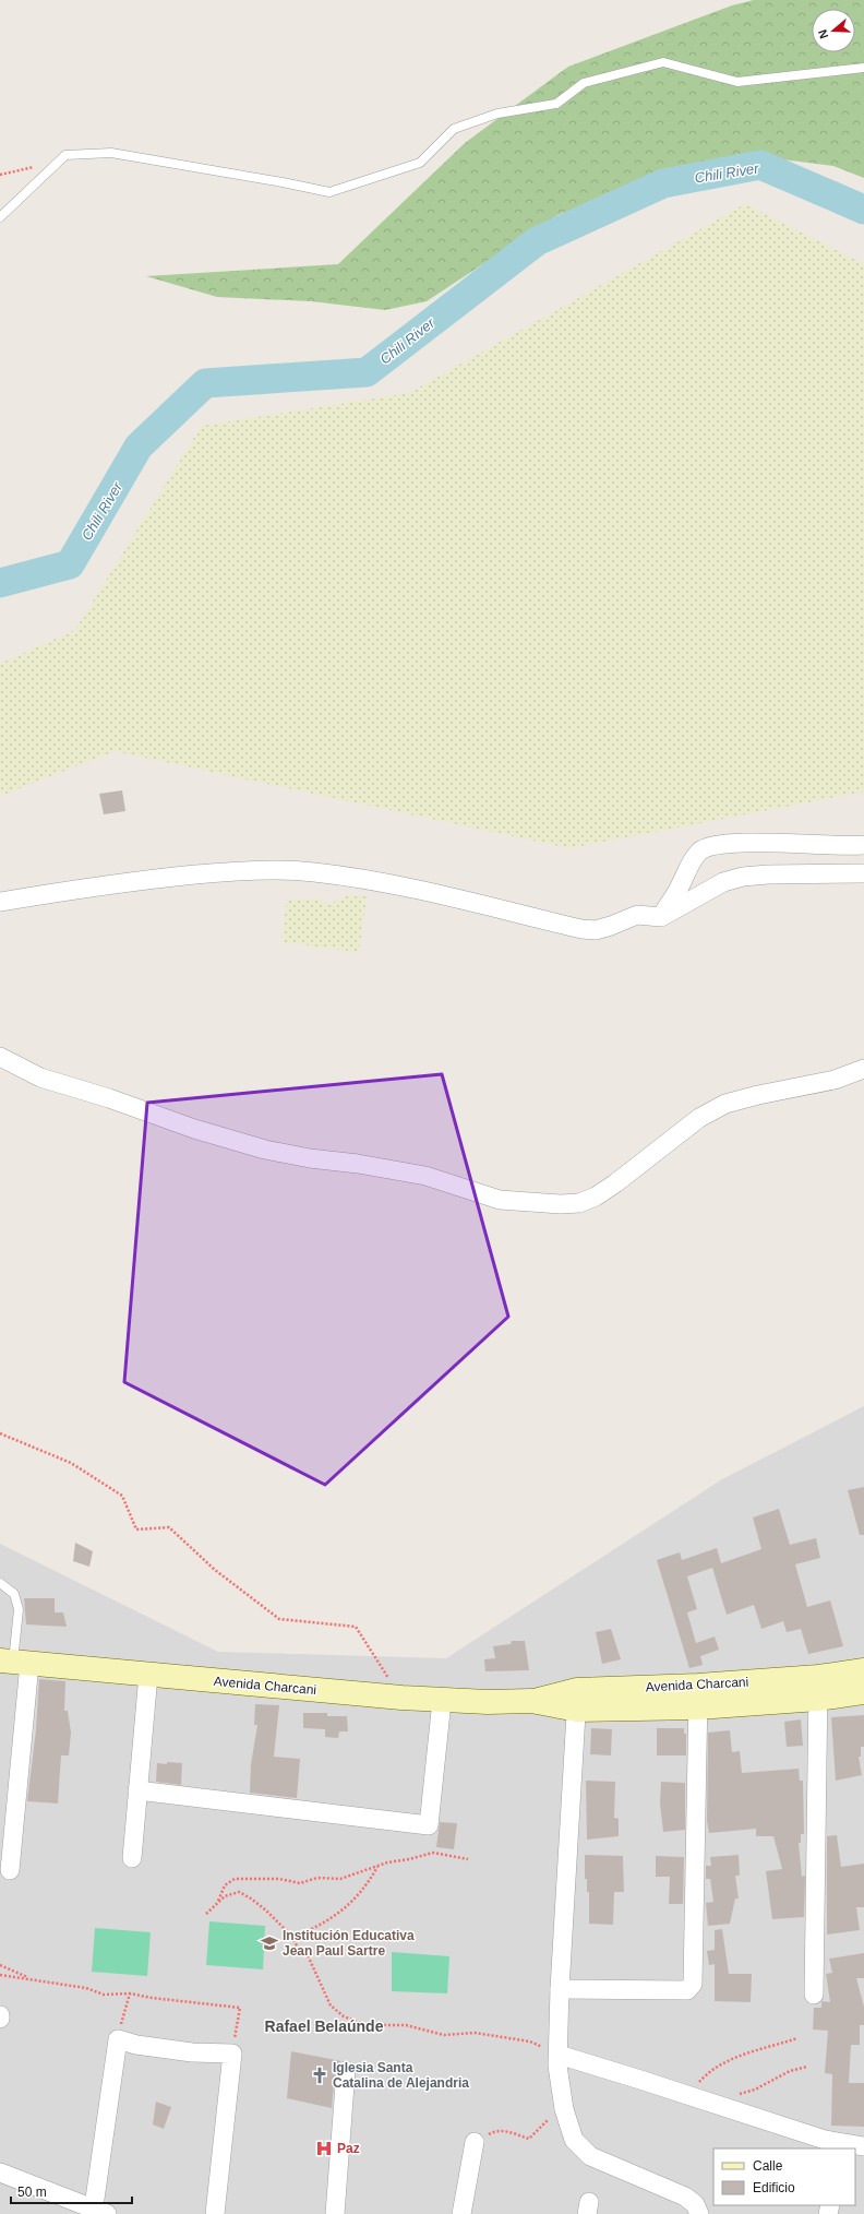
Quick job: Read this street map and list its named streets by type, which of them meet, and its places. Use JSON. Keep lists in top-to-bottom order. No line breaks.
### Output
{"streets":{"main road":["Avenida Charcani"]},"districts":["Rafael Belaúnde"],"water":["Chili River"],"places":{"school or university":["Institución Educativa Jean Paul Sartre"],"church":["Iglesia Santa Catalina de Alejandria"],"hospital":["Paz"]},"legend":["Calle","Edificio"],"scale_bar":"50 m","north":"left"}
